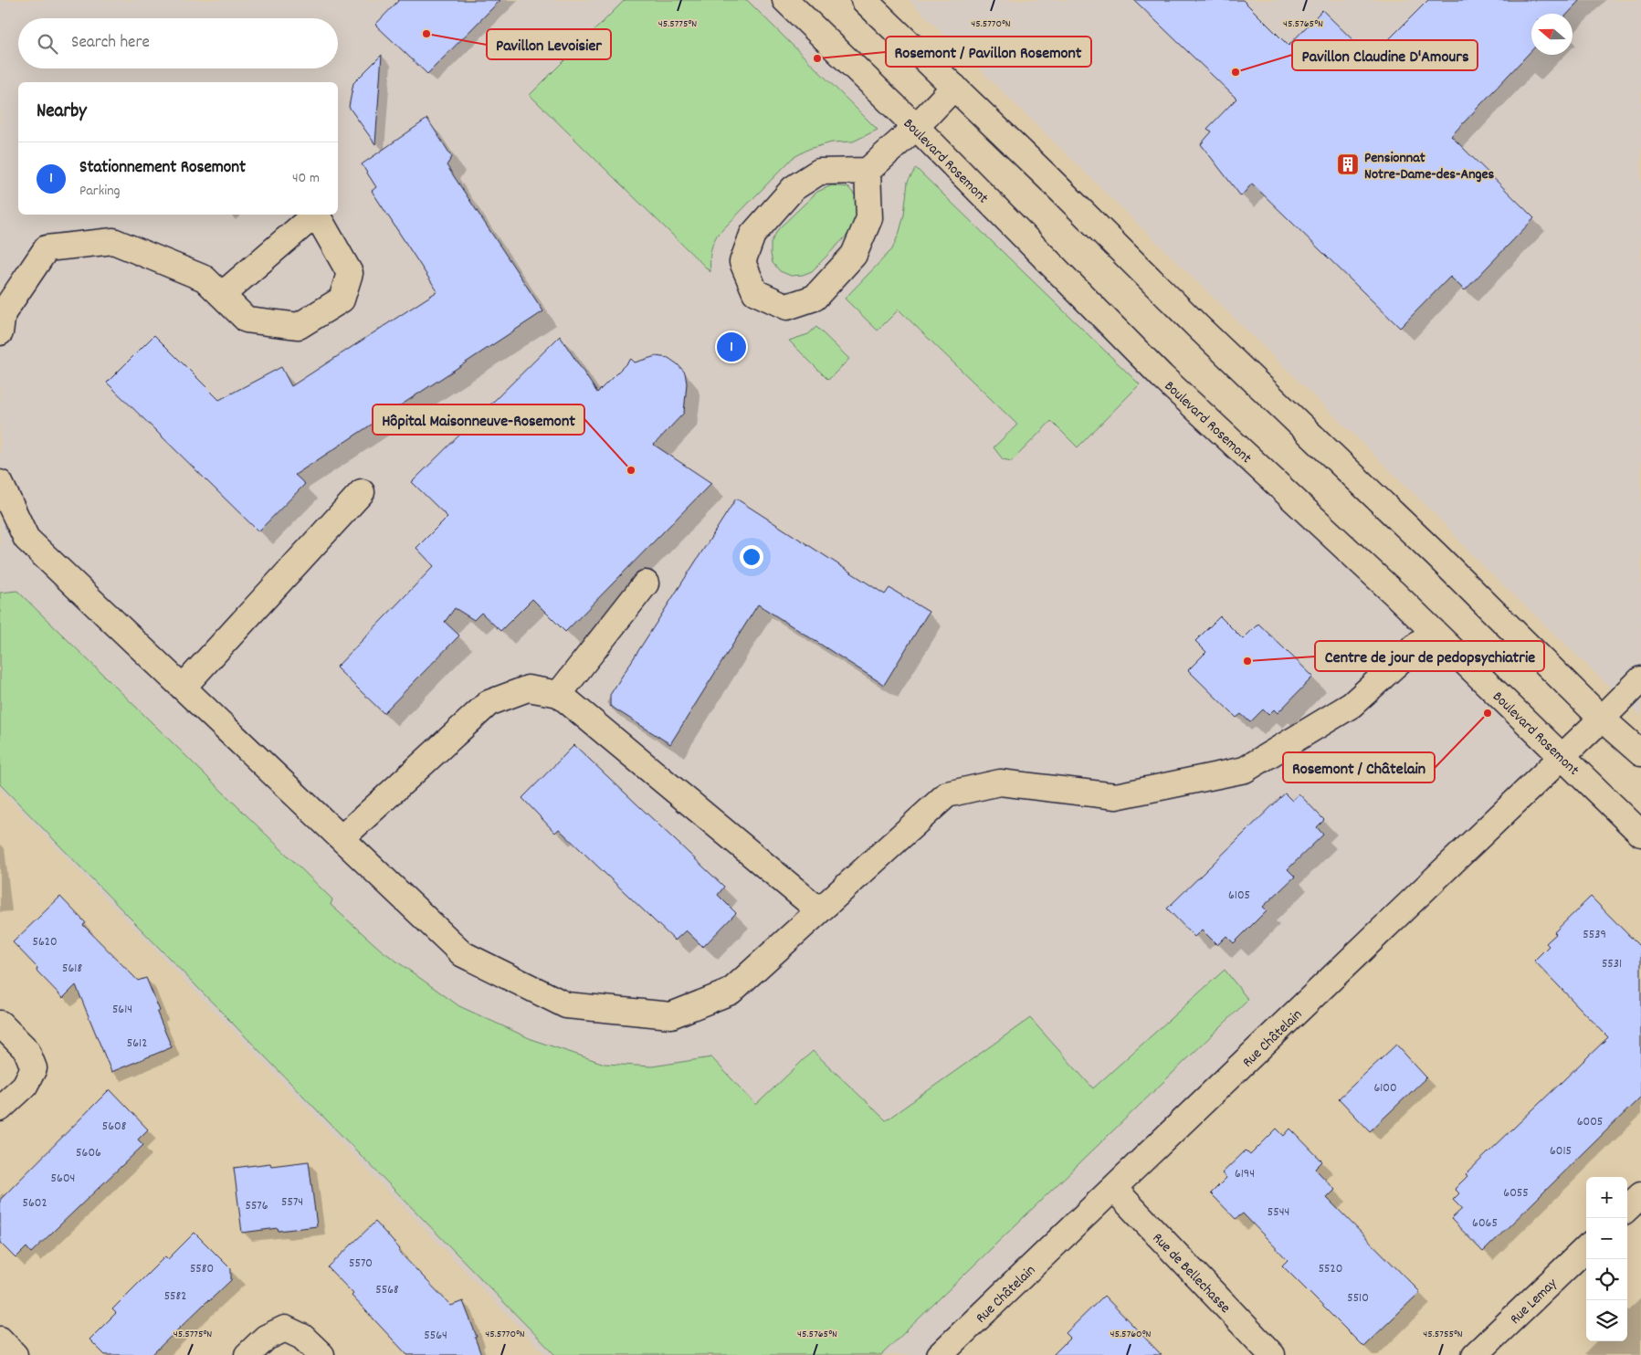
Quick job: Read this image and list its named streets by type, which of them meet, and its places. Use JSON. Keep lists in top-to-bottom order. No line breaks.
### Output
{"streets":{"main road":["Boulevard Rosemont","Rue Châtelain","Rue de Bellechasse","Rue Lemay"]},"crossings":[["Boulevard Rosemont","Rue Châtelain"],["Rue Châtelain","Rue de Bellechasse"]],"places":{"other":["Pavillon Levoisier","Rosemont / Pavillon Rosemont","Pavillon Claudine D'Amours","Hôpital Maisonneuve-Rosemont","Centre de jour de pedopsychiatrie","Rosemont / Châtelain"],"building":["Pensionnat Notre-Dame-des-Anges"]},"house_numbers":["6105","5539","5620","5531","5618","5614","5612","6100","6005","5608","6015","5606","6194","5604","6055","5574","5602","5576","5544","6065","5570","5580","5520","5568","5582","5510","5564"],"north":"left","page":{"search":"Search here","heading":"Nearby","list":[{"mark":"1","name":"Stationnement Rosemont","note":"Parking","value":"40 m"}],"pins":"1","map_buttons":["+","−"]},"coordinates":["45.5775°N","45.5770°N","45.5765°N","45.5760°N","45.5755°N"]}
